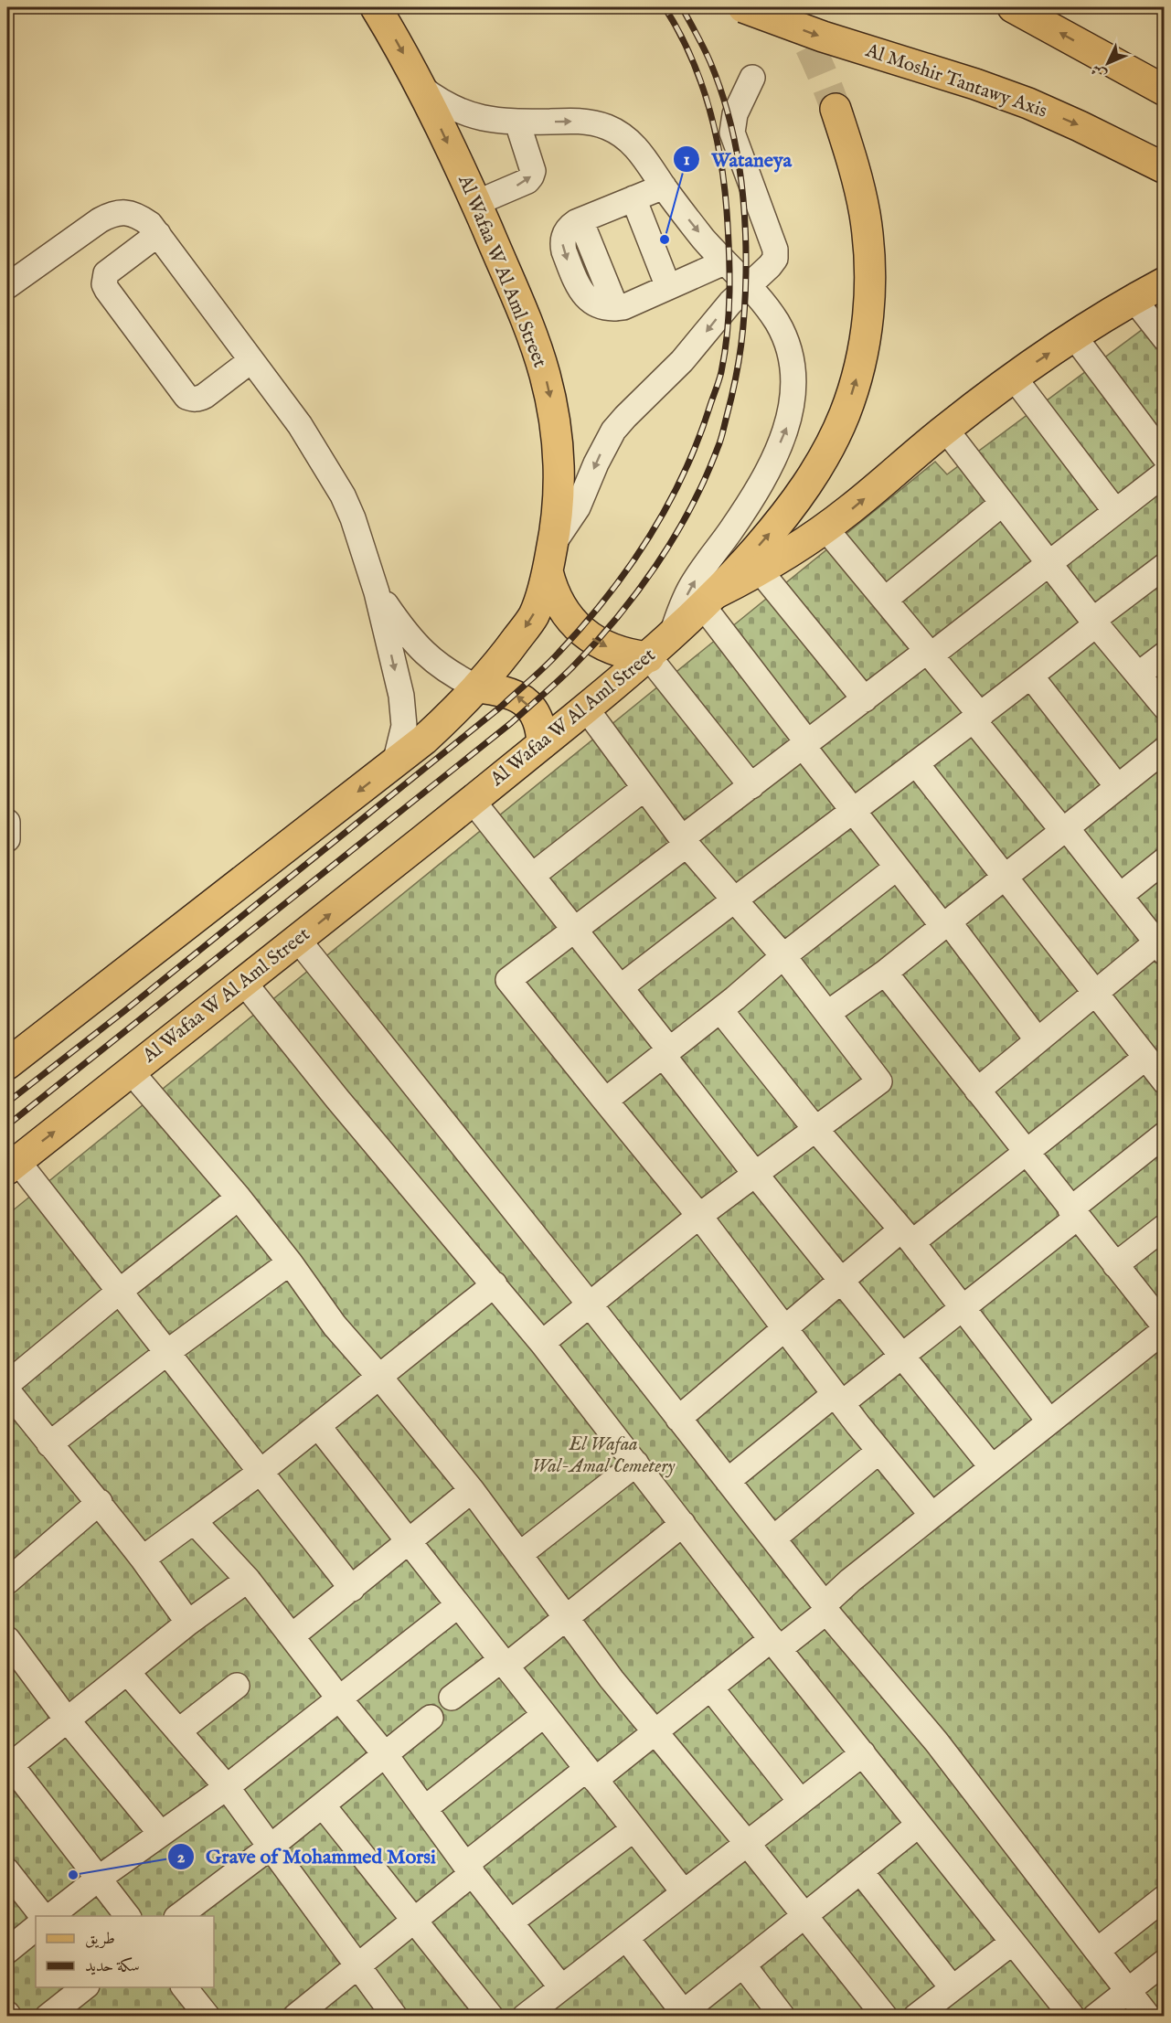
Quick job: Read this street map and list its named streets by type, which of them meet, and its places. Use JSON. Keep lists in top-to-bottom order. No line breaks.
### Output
{"streets":{"main road":["Al Moshir Tantawy Axis","Al Wafaa W Al Aml Street"]},"parks":["El Wafaa Wal-Amal Cemetery"],"places":["Wataneya","Grave of Mohammed Morsi"],"legend":["طريق","سكة حديد"],"north":"bottom left"}
